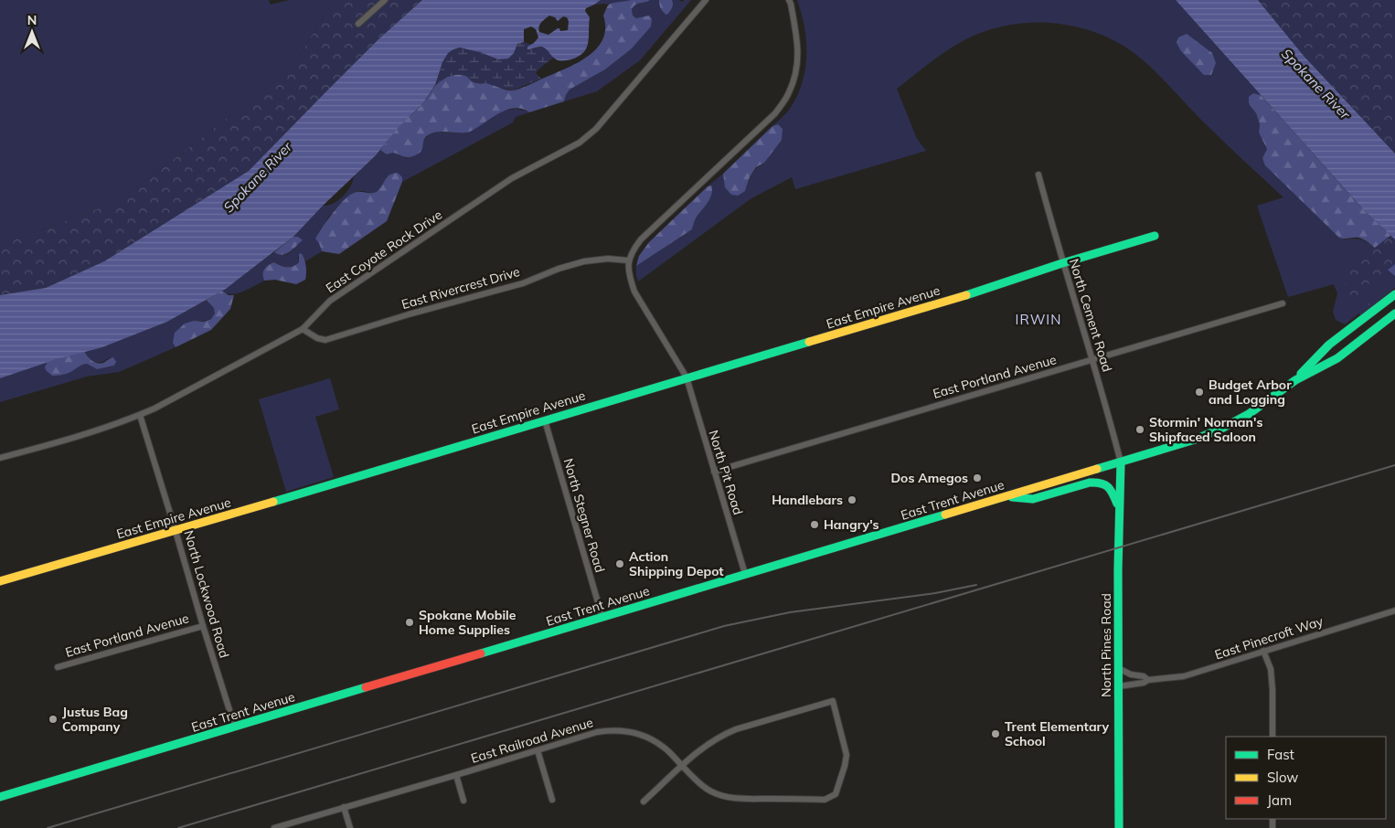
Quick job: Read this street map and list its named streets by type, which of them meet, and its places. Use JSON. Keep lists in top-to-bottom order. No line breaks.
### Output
{"streets":{"main road":["East Empire Avenue","East Trent Avenue","North Pines Road"],"street":["East Coyote Rock Drive","East Rivercrest Drive","North Cement Road","East Portland Avenue","North Pit Road","North Stegner Road","North Lockwood Road","East Pinecroft Way","East Railroad Avenue"]},"crossings":[["East Coyote Rock Drive","East Rivercrest Drive"],["East Coyote Rock Drive","North Lockwood Road"],["East Empire Avenue","North Cement Road"],["East Empire Avenue","North Pit Road"],["East Empire Avenue","North Stegner Road"],["East Empire Avenue","North Lockwood Road"],["North Cement Road","East Portland Avenue"],["North Cement Road","East Trent Avenue"],["North Cement Road","North Pines Road"],["East Portland Avenue","North Pit Road"],["East Portland Avenue","North Lockwood Road"],["North Pit Road","East Trent Avenue"],["East Trent Avenue","North Stegner Road"],["East Trent Avenue","North Lockwood Road"],["East Trent Avenue","North Pines Road"],["East Pinecroft Way","North Pines Road"]],"districts":["IRWIN"],"water":["Spokane River"],"places":["Budget Arbor and Logging","Stormin' Norman's Shipfaced Saloon","Dos Amegos","Handlebars","Hangry's","Action Shipping Depot","Spokane Mobile Home Supplies","Justus Bag Company","Trent Elementary School"],"legend":["Fast","Slow","Jam"],"north":"top"}
